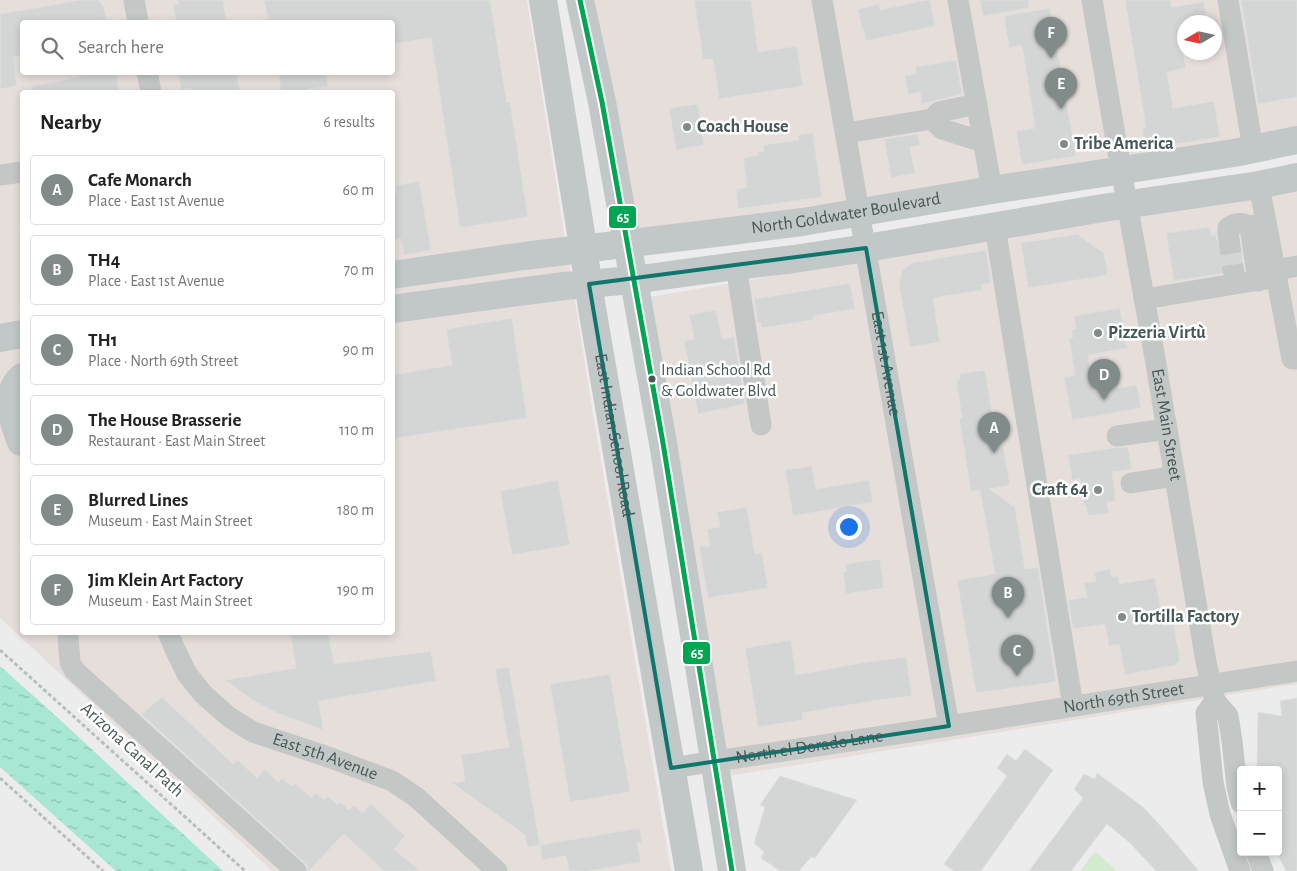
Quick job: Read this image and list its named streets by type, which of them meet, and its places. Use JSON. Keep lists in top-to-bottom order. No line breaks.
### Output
{"streets":{"main road":["North Goldwater Boulevard","East Indian School Road"],"street":["East 1st Avenue","East Main Street","North 69th Street","North el Dorado Lane","East 5th Avenue"],"path":["Arizona Canal Path"]},"crossings":[["North Goldwater Boulevard","East 1st Avenue"],["North Goldwater Boulevard","East Main Street"],["North Goldwater Boulevard","East Indian School Road"],["East 1st Avenue","North 69th Street"],["East 1st Avenue","North el Dorado Lane"],["East Main Street","North 69th Street"],["East Indian School Road","North el Dorado Lane"],["North 69th Street","North el Dorado Lane"]],"places":["Coach House","Tribe America","Pizzeria Virtù","Indian School Rd & Goldwater Blvd","Craft 64","Tortilla Factory"],"lines":["transit line 65"],"north":"left","page":{"pins":["F","E","D","A","B","C"],"search":"Search here","heading":["Nearby","6 results"],"list":[{"mark":"A","name":"Cafe Monarch","note":"Place · East 1st Avenue","value":"60 m"},{"mark":"B","name":"TH4","note":"Place · East 1st Avenue","value":"70 m"},{"mark":"C","name":"TH1","note":"Place · North 69th Street","value":"90 m"},{"mark":"D","name":"The House Brasserie","note":"Restaurant · East Main Street","value":"110 m"},{"mark":"E","name":"Blurred Lines","note":"Museum · East Main Street","value":"180 m"},{"mark":"F","name":"Jim Klein Art Factory","note":"Museum · East Main Street","value":"190 m"}],"map_buttons":["+","−"]}}
